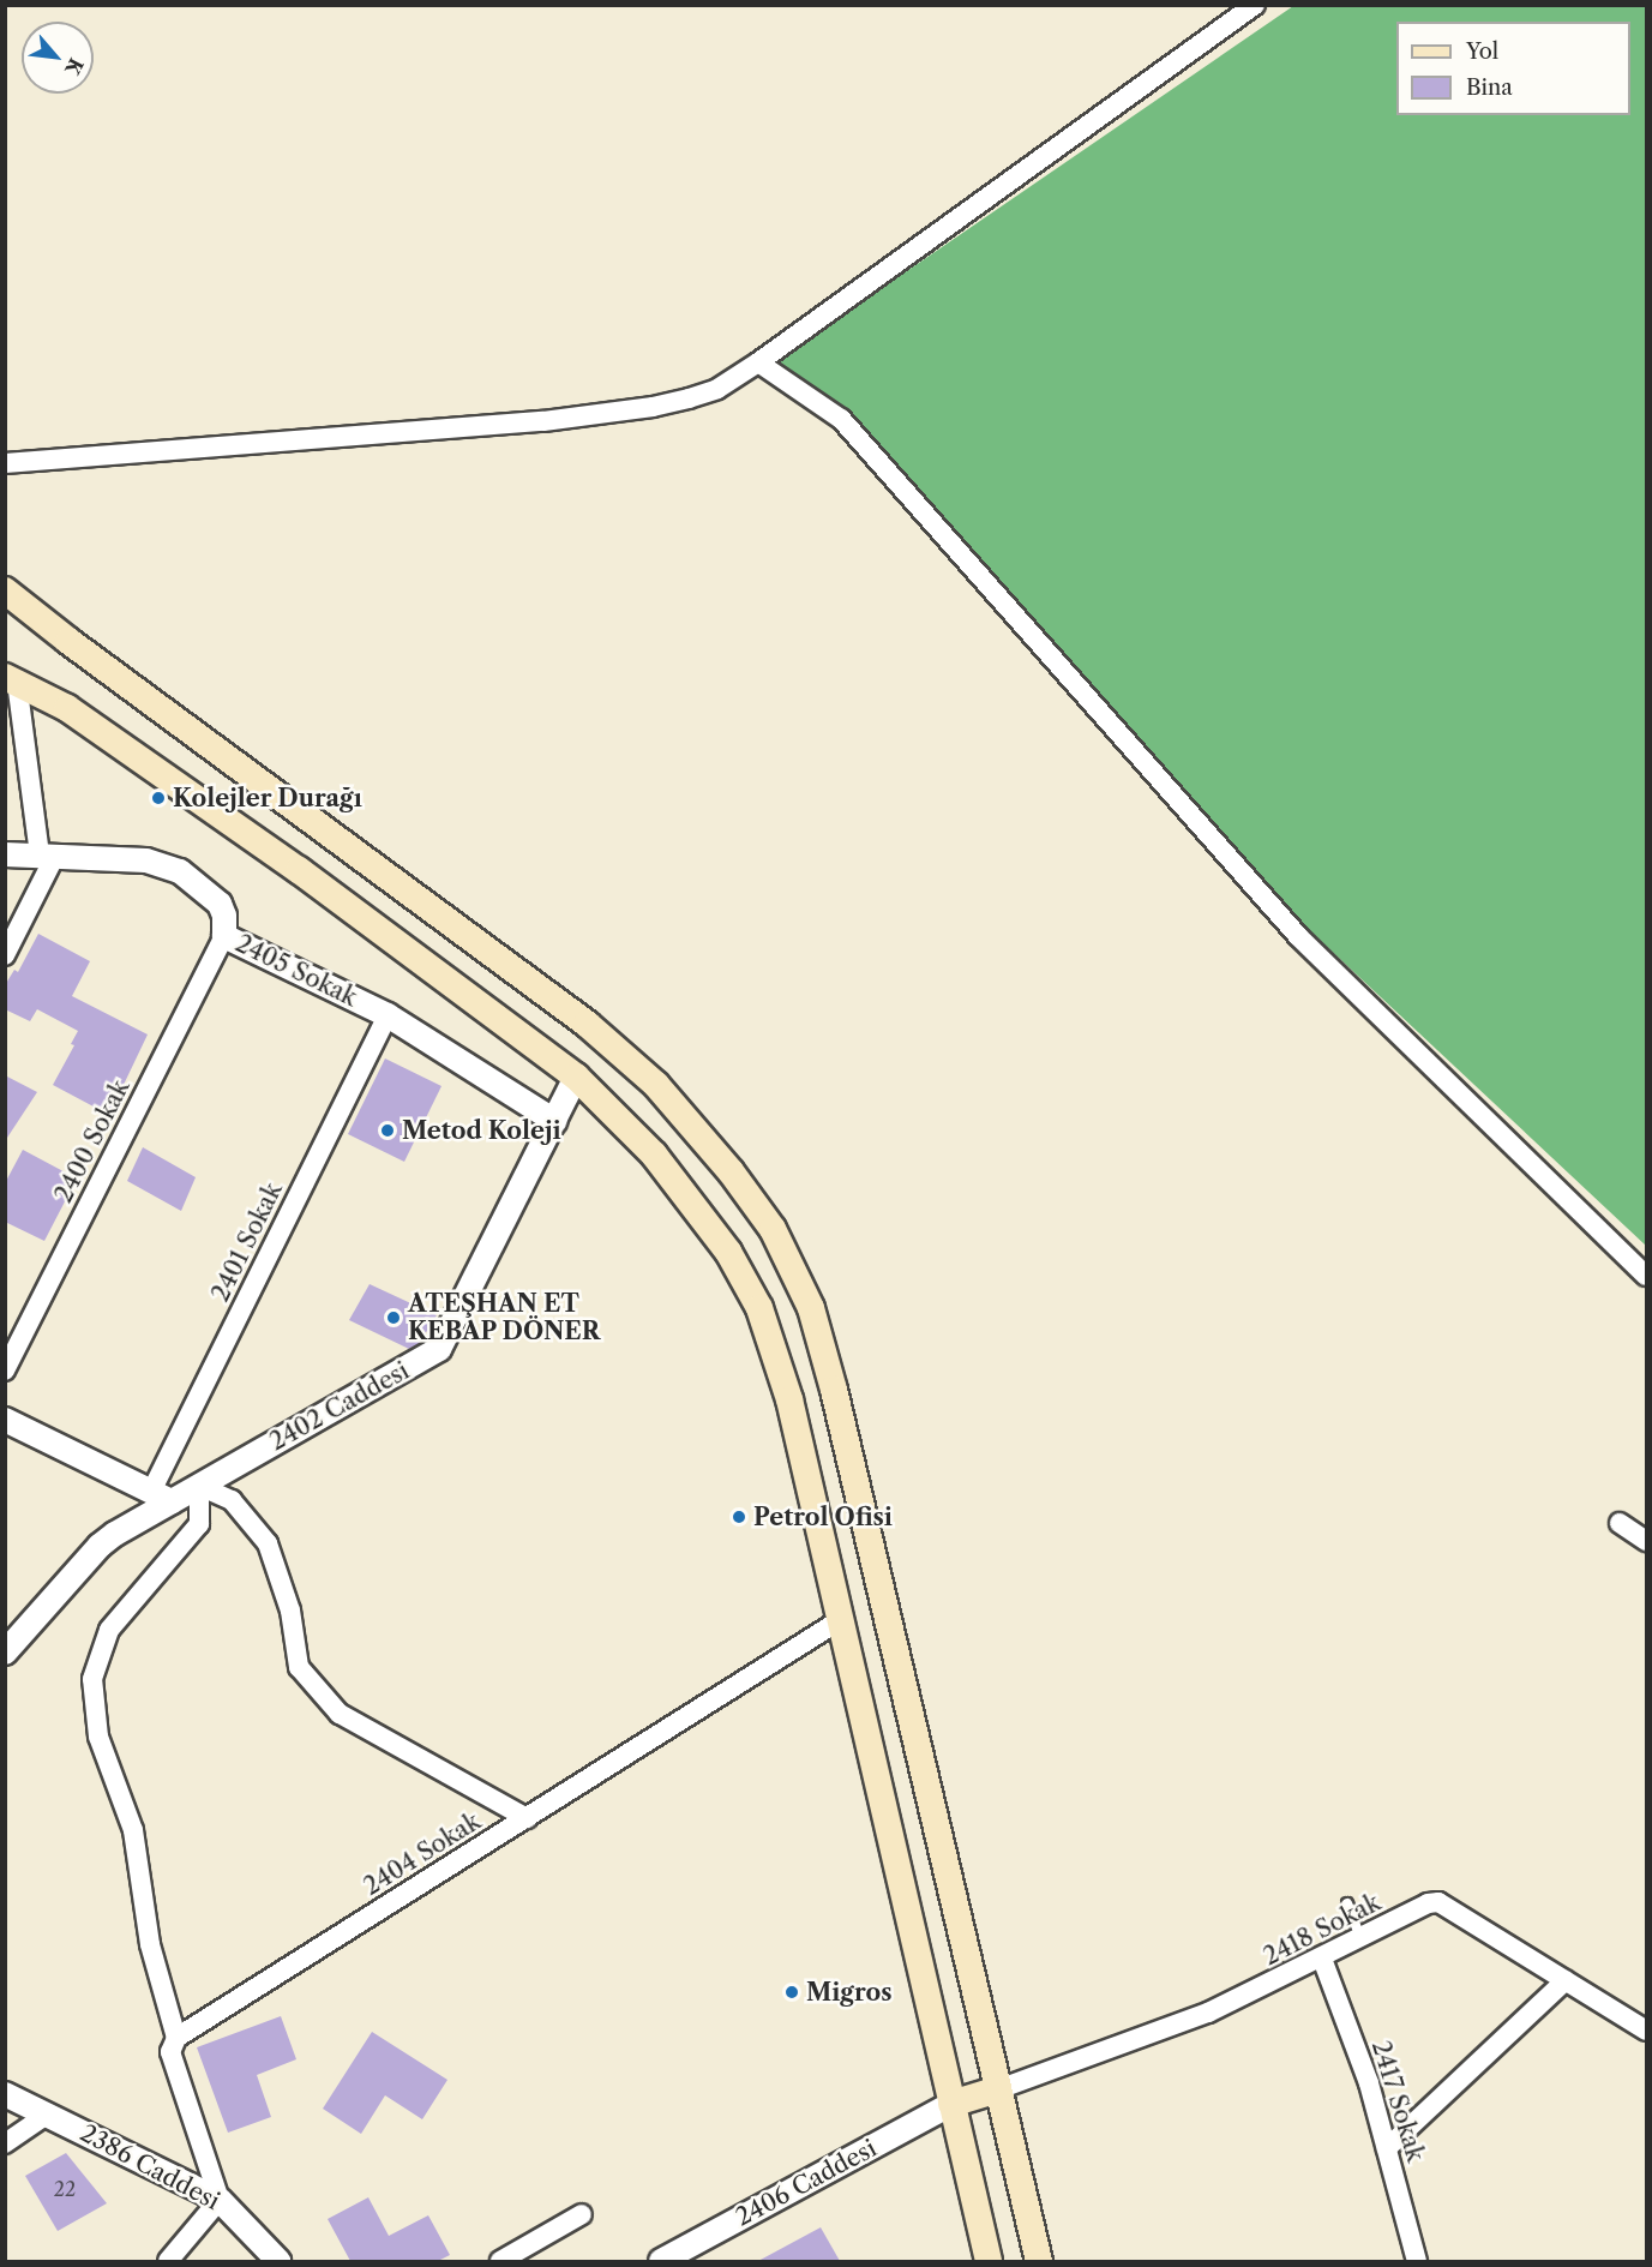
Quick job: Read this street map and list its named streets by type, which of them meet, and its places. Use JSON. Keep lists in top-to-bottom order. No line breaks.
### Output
{"streets":{"street":["2405 Sokak","2400 Sokak","2401 Sokak","2402 Caddesi","2404 Sokak","2418 Sokak","2417 Sokak","2386 Caddesi","2406 Caddesi"]},"crossings":[["2405 Sokak","2400 Sokak"],["2405 Sokak","2401 Sokak"],["2405 Sokak","2402 Caddesi"],["2401 Sokak","2402 Caddesi"],["2418 Sokak","2417 Sokak"]],"places":["Kolejler Durağı","Metod Koleji","ATEŞHAN ET KEBAP DÖNER","Petrol Ofisi","Migros"],"house_numbers":["22"],"legend":["Yol","Bina"],"north":"bottom right"}
